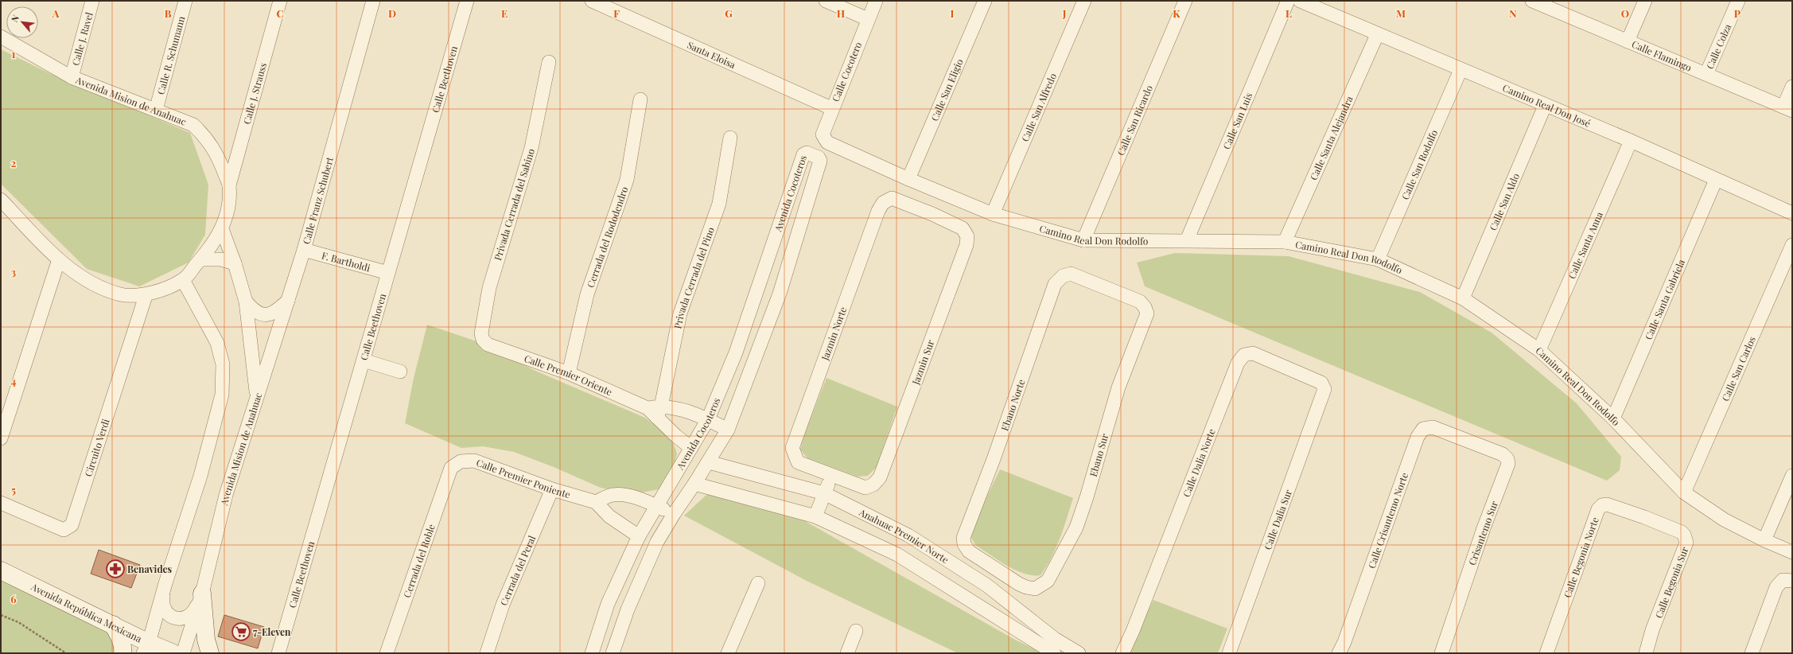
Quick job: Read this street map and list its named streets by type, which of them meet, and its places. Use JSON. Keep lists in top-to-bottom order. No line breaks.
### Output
{"streets":{"main road":["Avenida República Mexicana"],"street":["Calle J. Ravel","Calle Colza","Calle R. Schumann","Santa Eloisa","Calle Flamingo","Calle Cocotero","Calle Beethoven","Calle San Eligio","Calle J. Strauss","Avenida Mision de Anahuac","Camino Real Don José","Calle San Alfredo","Calle San Luis","Calle San Ricardo","Calle Santa Alejandra","Calle San Rodolfo","Avenida Cocoteros","Calle Franz Schubert","Calle San Aldo","Privada Cerrada del Sabino","Camino Real Don Rodolfo","Cerrada del Rododendro","Calle Santa Anna","F. Bartholdi","Privada Cerrada del Pino","Calle Santa Gabriela","Jazmin Norte","Jazmin Sur","Calle San Carlos","Calle Premier Oriente","Ebano Norte","Circuito Verdi","Ebano Sur","Calle Dalia Norte","Calle Premier Poniente","Calle Dalia Sur","Calle Crisantemo Norte","Crisantemo Sur","Anahuac Premier Norte","Calle Begonia Norte","Cerrada del Roble","Cerrada del Peral","Calle Begonia Sur"]},"crossings":[["Calle J. Ravel","Avenida Mision de Anahuac"],["Calle Colza","Calle Flamingo"],["Calle R. Schumann","Avenida Mision de Anahuac"],["Santa Eloisa","Calle Cocotero"],["Calle Cocotero","Camino Real Don Rodolfo"],["Calle Beethoven","F. Bartholdi"],["Calle San Eligio","Camino Real Don Rodolfo"],["Calle J. Strauss","Avenida Mision de Anahuac"],["Avenida Mision de Anahuac","Calle Franz Schubert"],["Avenida Mision de Anahuac","Circuito Verdi"],["Avenida Mision de Anahuac","Avenida República Mexicana"],["Camino Real Don José","Calle Santa Alejandra"],["Camino Real Don José","Calle San Rodolfo"],["Camino Real Don José","Calle San Aldo"],["Camino Real Don José","Calle Santa Anna"],["Camino Real Don José","Calle Santa Gabriela"],["Calle San Alfredo","Camino Real Don Rodolfo"],["Calle San Luis","Camino Real Don Rodolfo"],["Calle San Ricardo","Camino Real Don Rodolfo"],["Calle Santa Alejandra","Camino Real Don Rodolfo"],["Calle San Rodolfo","Camino Real Don Rodolfo"],["Avenida Cocoteros","Calle Premier Oriente"],["Avenida Cocoteros","Calle Premier Poniente"],["Avenida Cocoteros","Anahuac Premier Norte"],["Calle Franz Schubert","F. Bartholdi"],["Calle San Aldo","Camino Real Don Rodolfo"],["Privada Cerrada del Sabino","Calle Premier Oriente"],["Camino Real Don Rodolfo","Calle Santa Anna"],["Camino Real Don Rodolfo","Calle Santa Gabriela"],["Camino Real Don Rodolfo","Calle San Carlos"],["Cerrada del Rododendro","Calle Premier Oriente"],["Privada Cerrada del Pino","Calle Premier Oriente"],["Jazmin Norte","Jazmin Sur"],["Ebano Norte","Ebano Sur"],["Calle Dalia Norte","Calle Dalia Sur"],["Calle Premier Poniente","Cerrada del Roble"],["Calle Premier Poniente","Cerrada del Peral"],["Calle Crisantemo Norte","Crisantemo Sur"],["Calle Begonia Norte","Calle Begonia Sur"]],"places":{"pharmacy":["Benavides"],"supermarket":["7-Eleven"]},"north":"top left","grid":{"columns":["A","B","C","D","E","F","G","H","I","J","K","L","M","N","O","P"],"rows":["1","2","3","4","5","6"]}}
